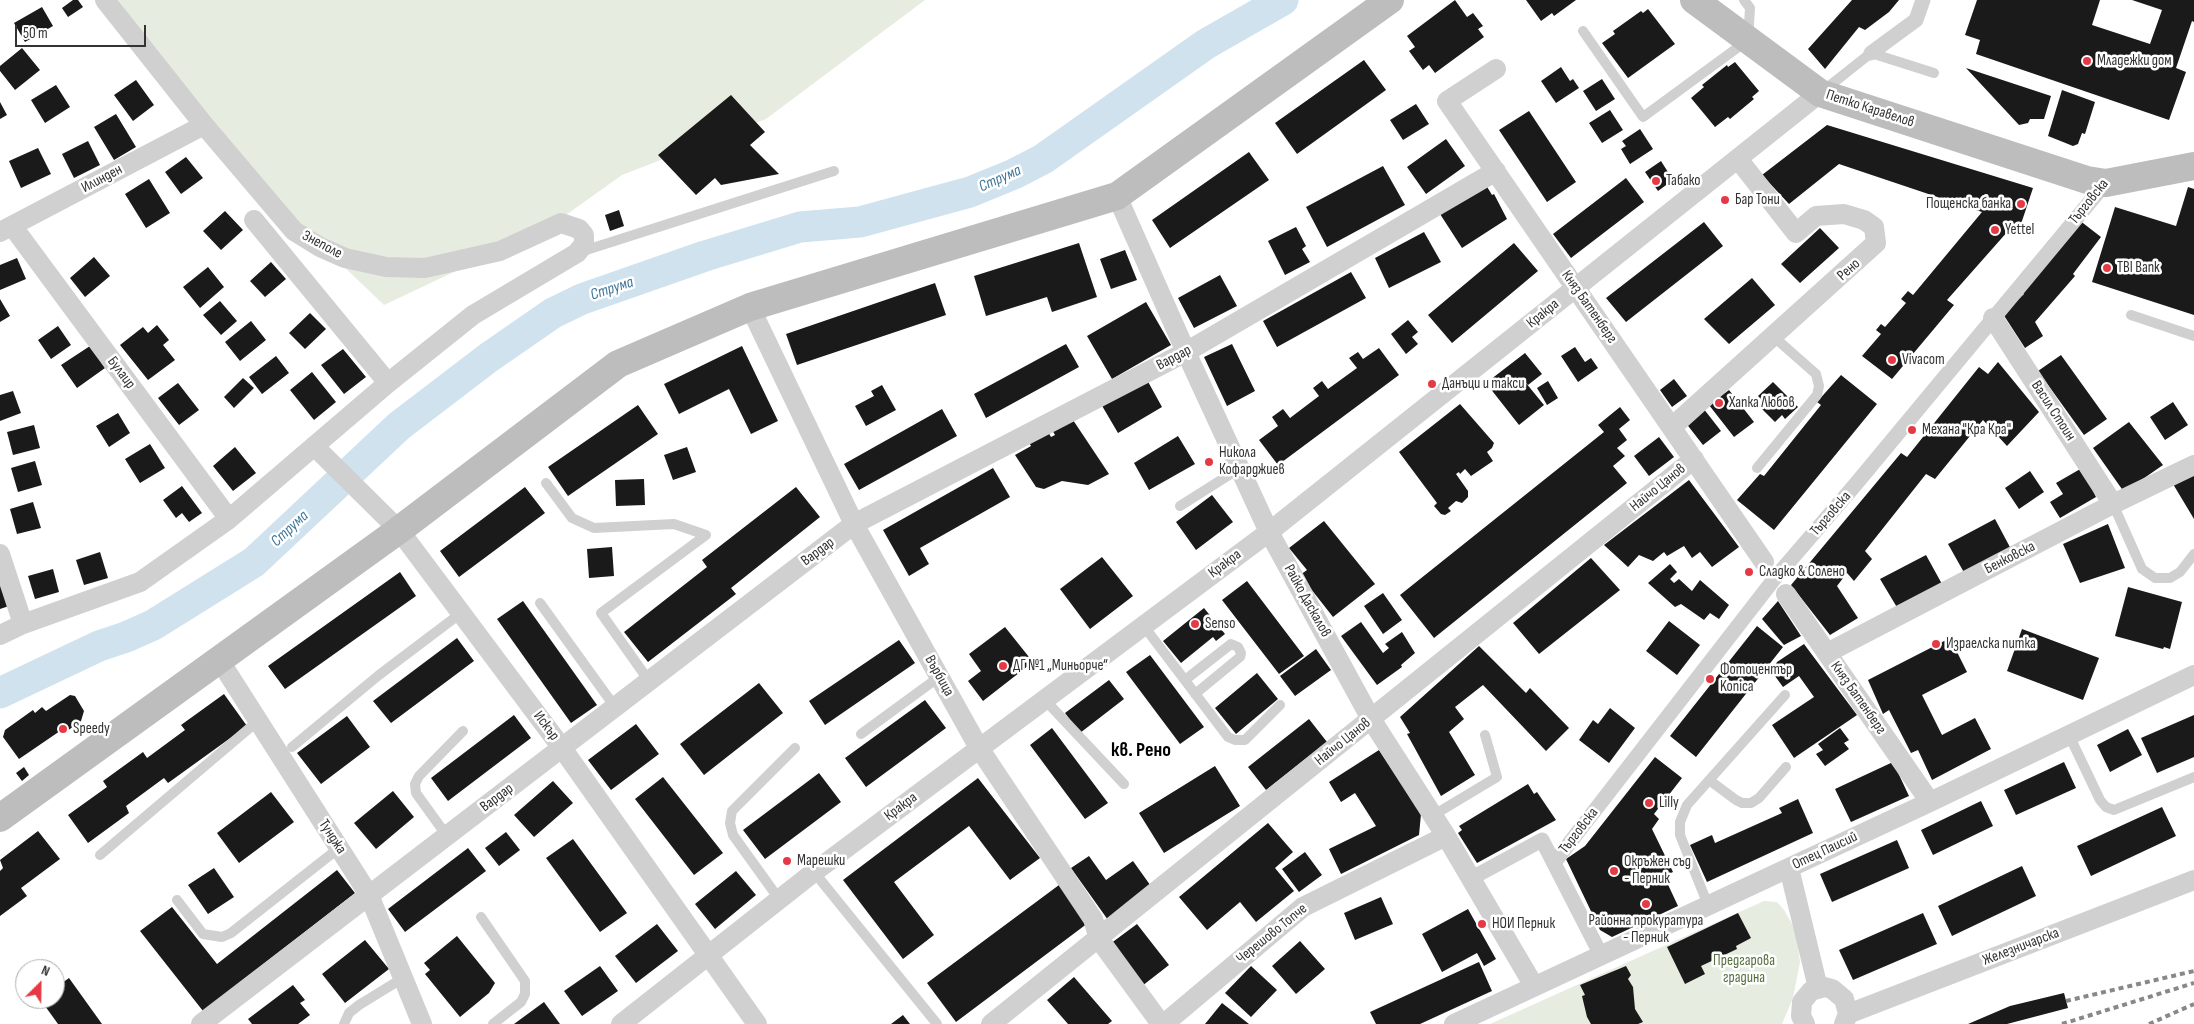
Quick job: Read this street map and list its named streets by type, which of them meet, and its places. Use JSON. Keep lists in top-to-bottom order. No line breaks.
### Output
{"streets":{"main road":["Петко Каравелов"],"street":["Илинден","Търговска","Знеполе","Рено","Княз Батенберг","Кракра","Вардар","Булаир","Васил Стоин","Найчо Цанов","Бенковска","Райко Даскалов","Върбица","Искър","Тунджа","Отец Паисий","Черешово Топче","Железничарска"]},"crossings":[["Петко Каравелов","Търговска"],["Петко Каравелов","Кракра"],["Илинден","Знеполе"],["Илинден","Булаир"],["Търговска","Васил Стоин"],["Рено","Княз Батенберг"],["Рено","Кракра"],["Княз Батенберг","Кракра"],["Княз Батенберг","Вардар"],["Княз Батенберг","Найчо Цанов"],["Княз Батенберг","Бенковска"],["Княз Батенберг","Отец Паисий"],["Кракра","Райко Даскалов"],["Кракра","Върбица"],["Кракра","Искър"],["Вардар","Райко Даскалов"],["Вардар","Върбица"],["Вардар","Искър"],["Вардар","Тунджа"],["Васил Стоин","Бенковска"],["Найчо Цанов","Райко Даскалов"],["Найчо Цанов","Върбица"],["Райко Даскалов","Отец Паисий"],["Райко Даскалов","Черешово Топче"],["Върбица","Черешово Топче"]],"districts":["кв. Рено"],"water":["Струма"],"parks":["Предгарова градина"],"places":["Младежки дом","Табако","Бар Тони","Пощенска банка","Yettel","TBI Bank","Vivacom","Данъци и такси","Хапка Любов","Механа \"Кра Кра\"","Никола Кофарджиев","Сладко & Солено","Senso","Израелска питка","ДГ №1 „Миньорче“","Фотоцентър Konica","Speedy","Lilly","Марешки","Окръжен съд - Перник","Районна прокуратура - Перник","НОИ Перник"],"scale_bar":"50 m","north":"top right"}
